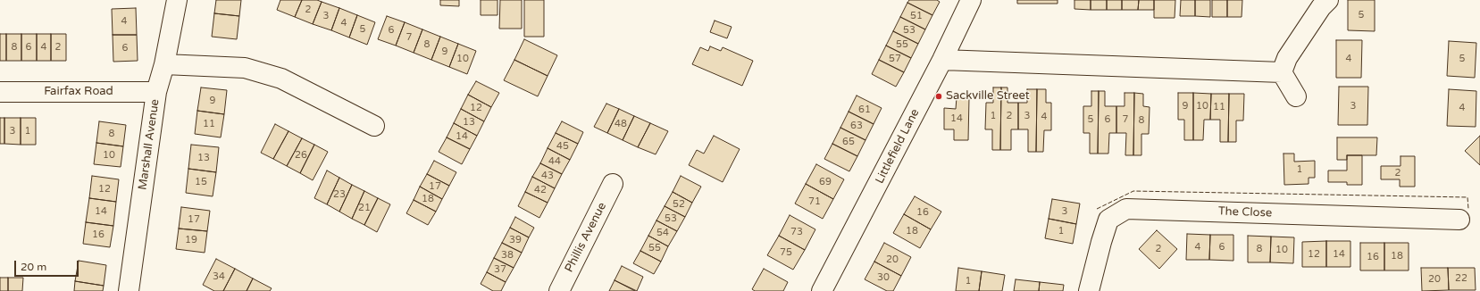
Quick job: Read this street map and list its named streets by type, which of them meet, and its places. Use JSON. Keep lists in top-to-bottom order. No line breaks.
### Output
{"streets":{"street":["Fairfax Road","Marshall Avenue","Littlefield Lane","The Close","Phillis Avenue"]},"crossings":[["Fairfax Road","Marshall Avenue"]],"places":["Sackville Street"],"house_numbers":["2","5","3","51","4","4","5","6","53","7","8","55","8","6","4","2","6","9","10","57","4","5","9","9","10","3","11","12","4","61","1","2","3","4","14","5","6","7","8","13","11","48","63","3","1","8","14","65","45","10","26","13","44","1","2","43","15","69","17","12","42","23","18","71","52","21","14","3","16","53","17","18","1","73","54","16","19","39","4","6","55","2","8","10","75","12","14","38","18","16","20","37","34","30","22","20","1"],"scale_bar":"20 m"}
